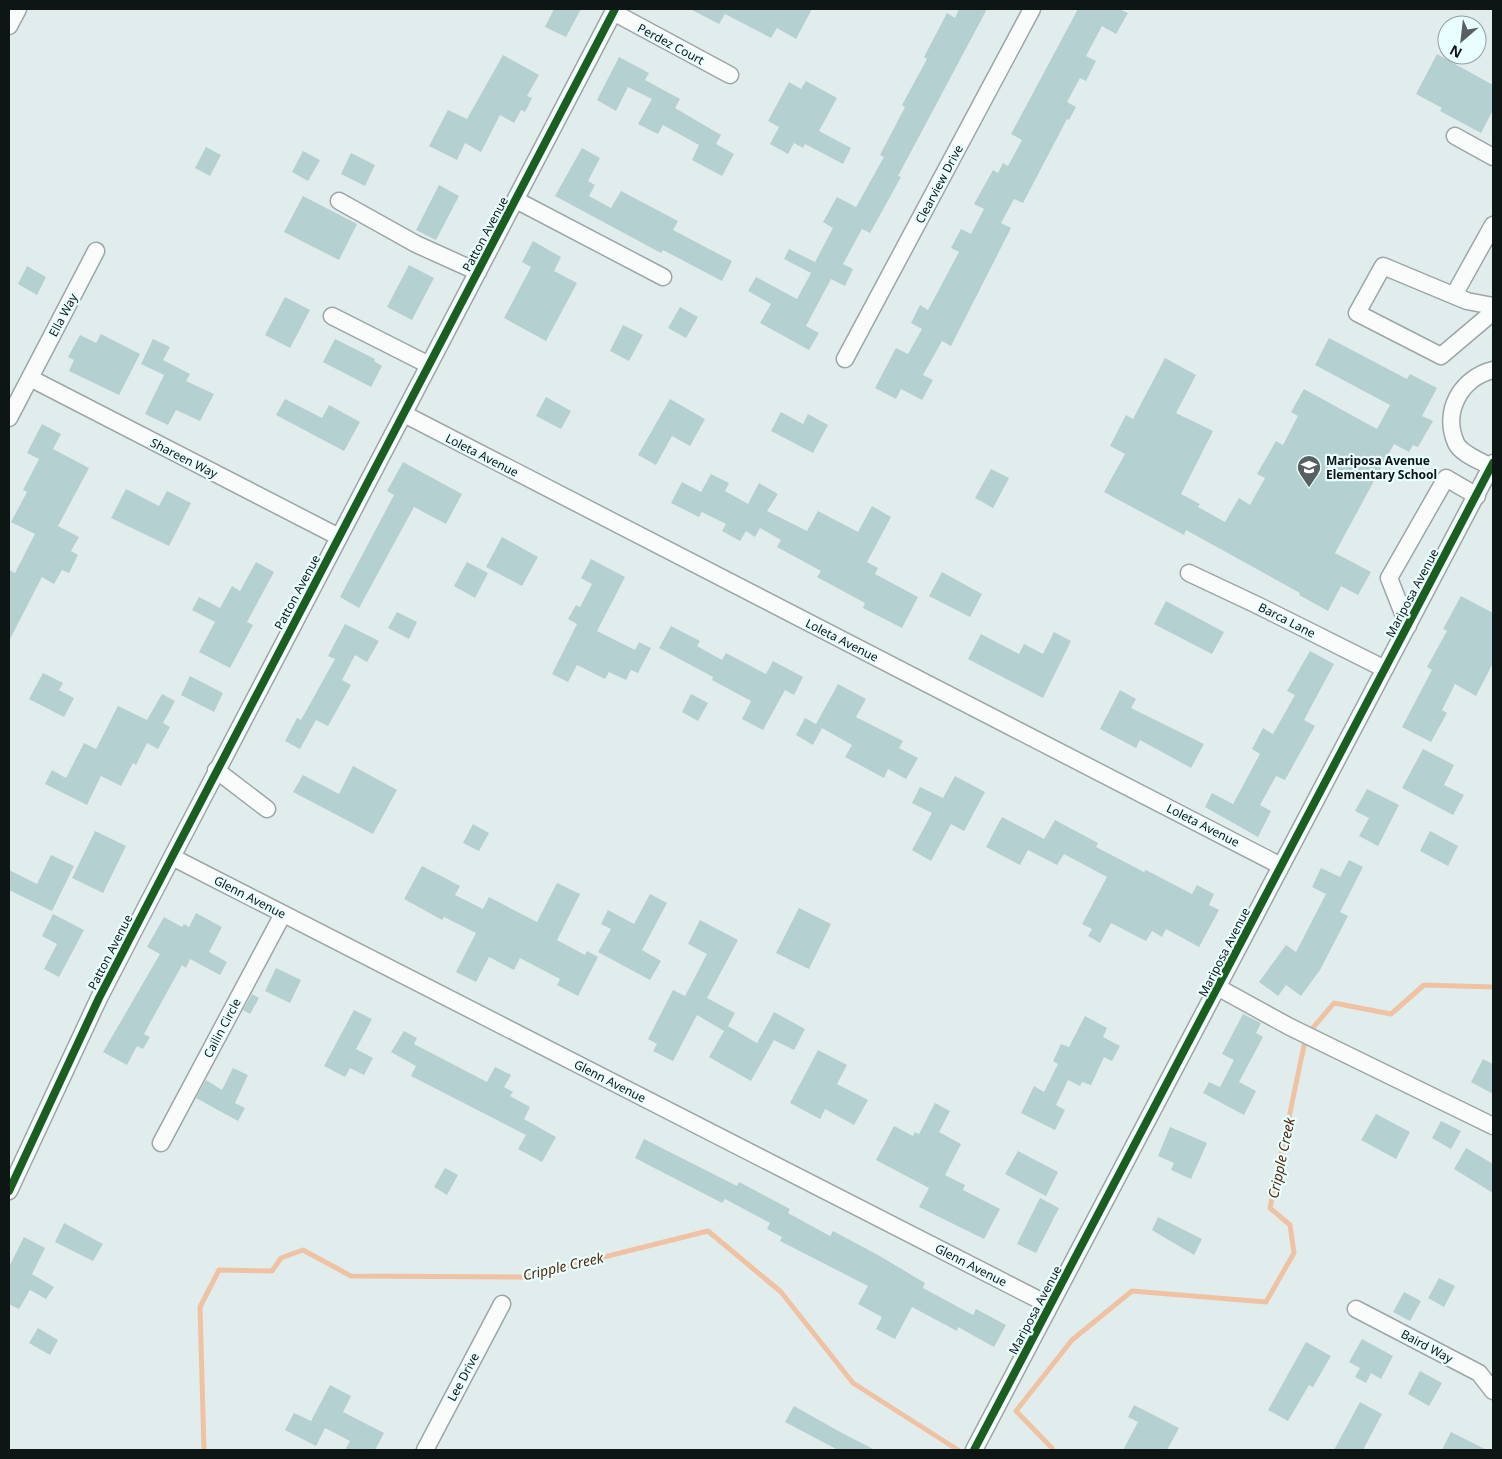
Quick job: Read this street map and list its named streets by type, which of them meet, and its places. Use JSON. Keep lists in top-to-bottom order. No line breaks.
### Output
{"streets":{"street":["Perdez Court","Clearview Drive","Patton Avenue","Ella Way","Loleta Avenue","Shareen Way","Mariposa Avenue","Barca Lane","Glenn Avenue","Cailin Circle","Baird Way","Lee Drive"]},"crossings":[["Perdez Court","Patton Avenue"],["Patton Avenue","Loleta Avenue"],["Patton Avenue","Shareen Way"],["Patton Avenue","Glenn Avenue"],["Ella Way","Shareen Way"],["Loleta Avenue","Mariposa Avenue"],["Mariposa Avenue","Barca Lane"],["Mariposa Avenue","Glenn Avenue"],["Glenn Avenue","Cailin Circle"]],"water":["Cripple Creek"],"places":{"school or university":["Mariposa Avenue Elementary School"]},"north":"bottom left"}
